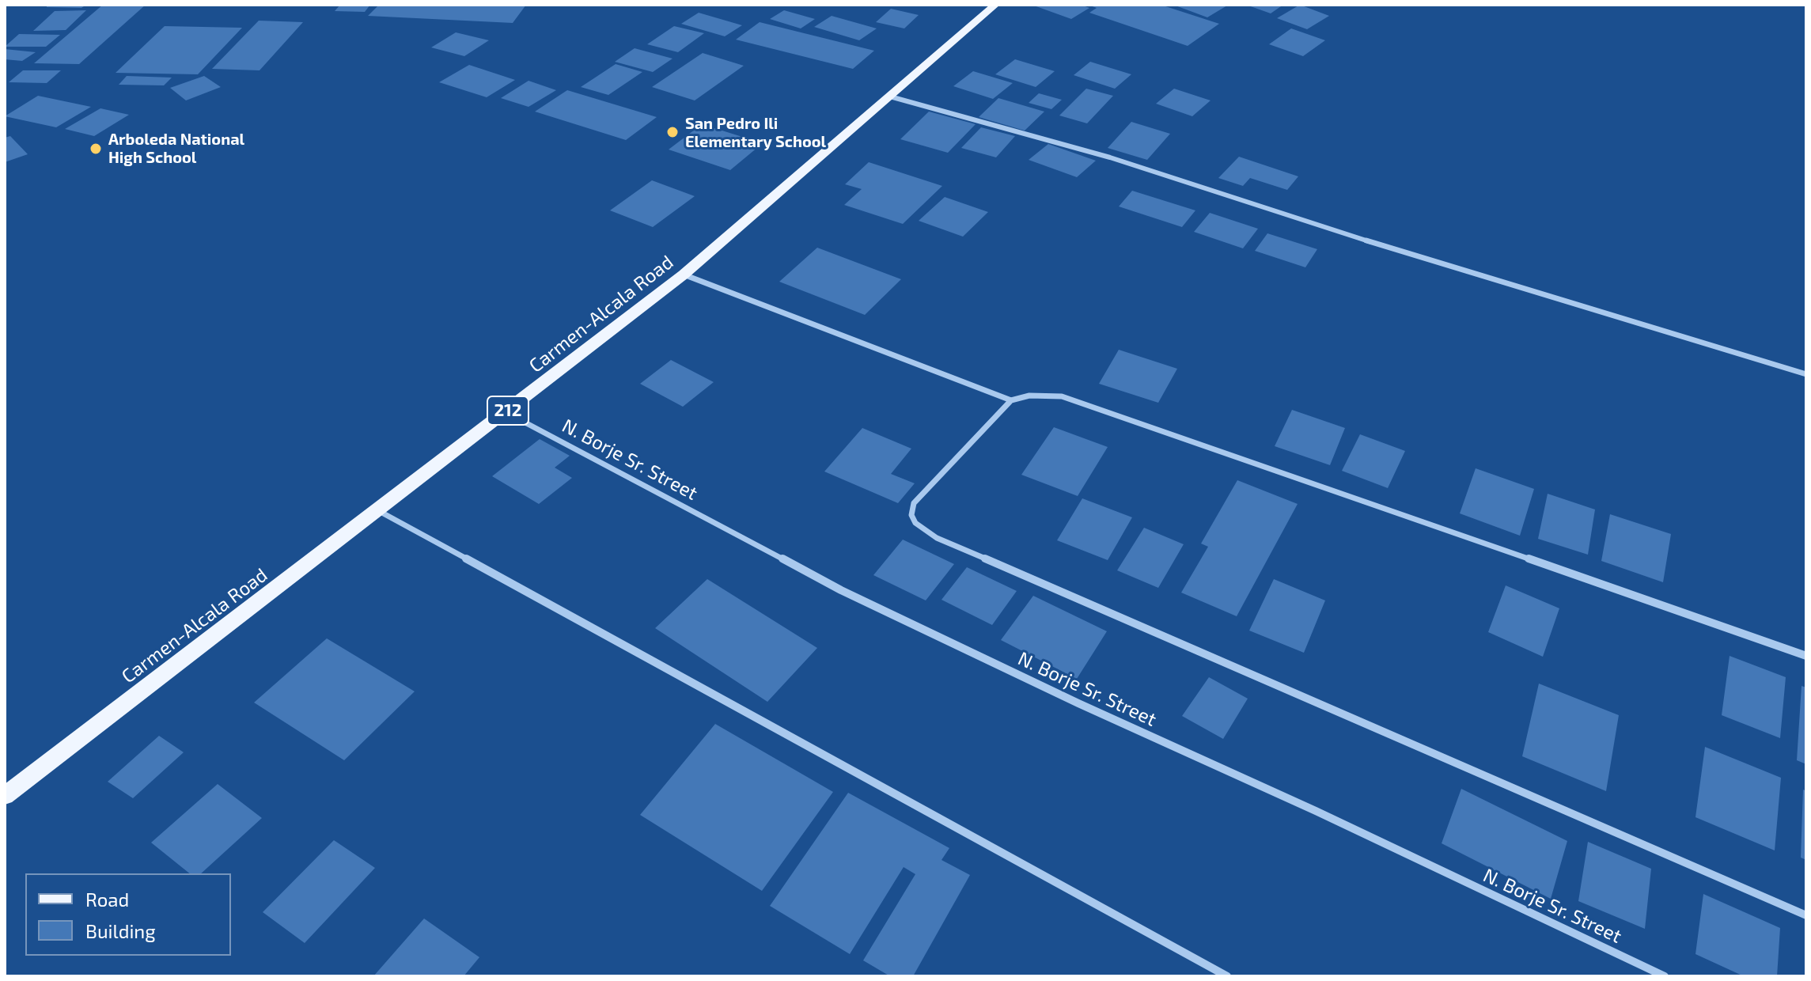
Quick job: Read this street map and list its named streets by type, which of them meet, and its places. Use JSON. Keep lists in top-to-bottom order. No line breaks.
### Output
{"streets":{"main road":["Carmen-Alcala Road","212"],"street":["N. Borje Sr. Street"]},"crossings":[["Carmen-Alcala Road","N. Borje Sr. Street"]],"places":["San Pedro Ili Elementary School","Arboleda National High School"],"legend":["Road","Building"]}
